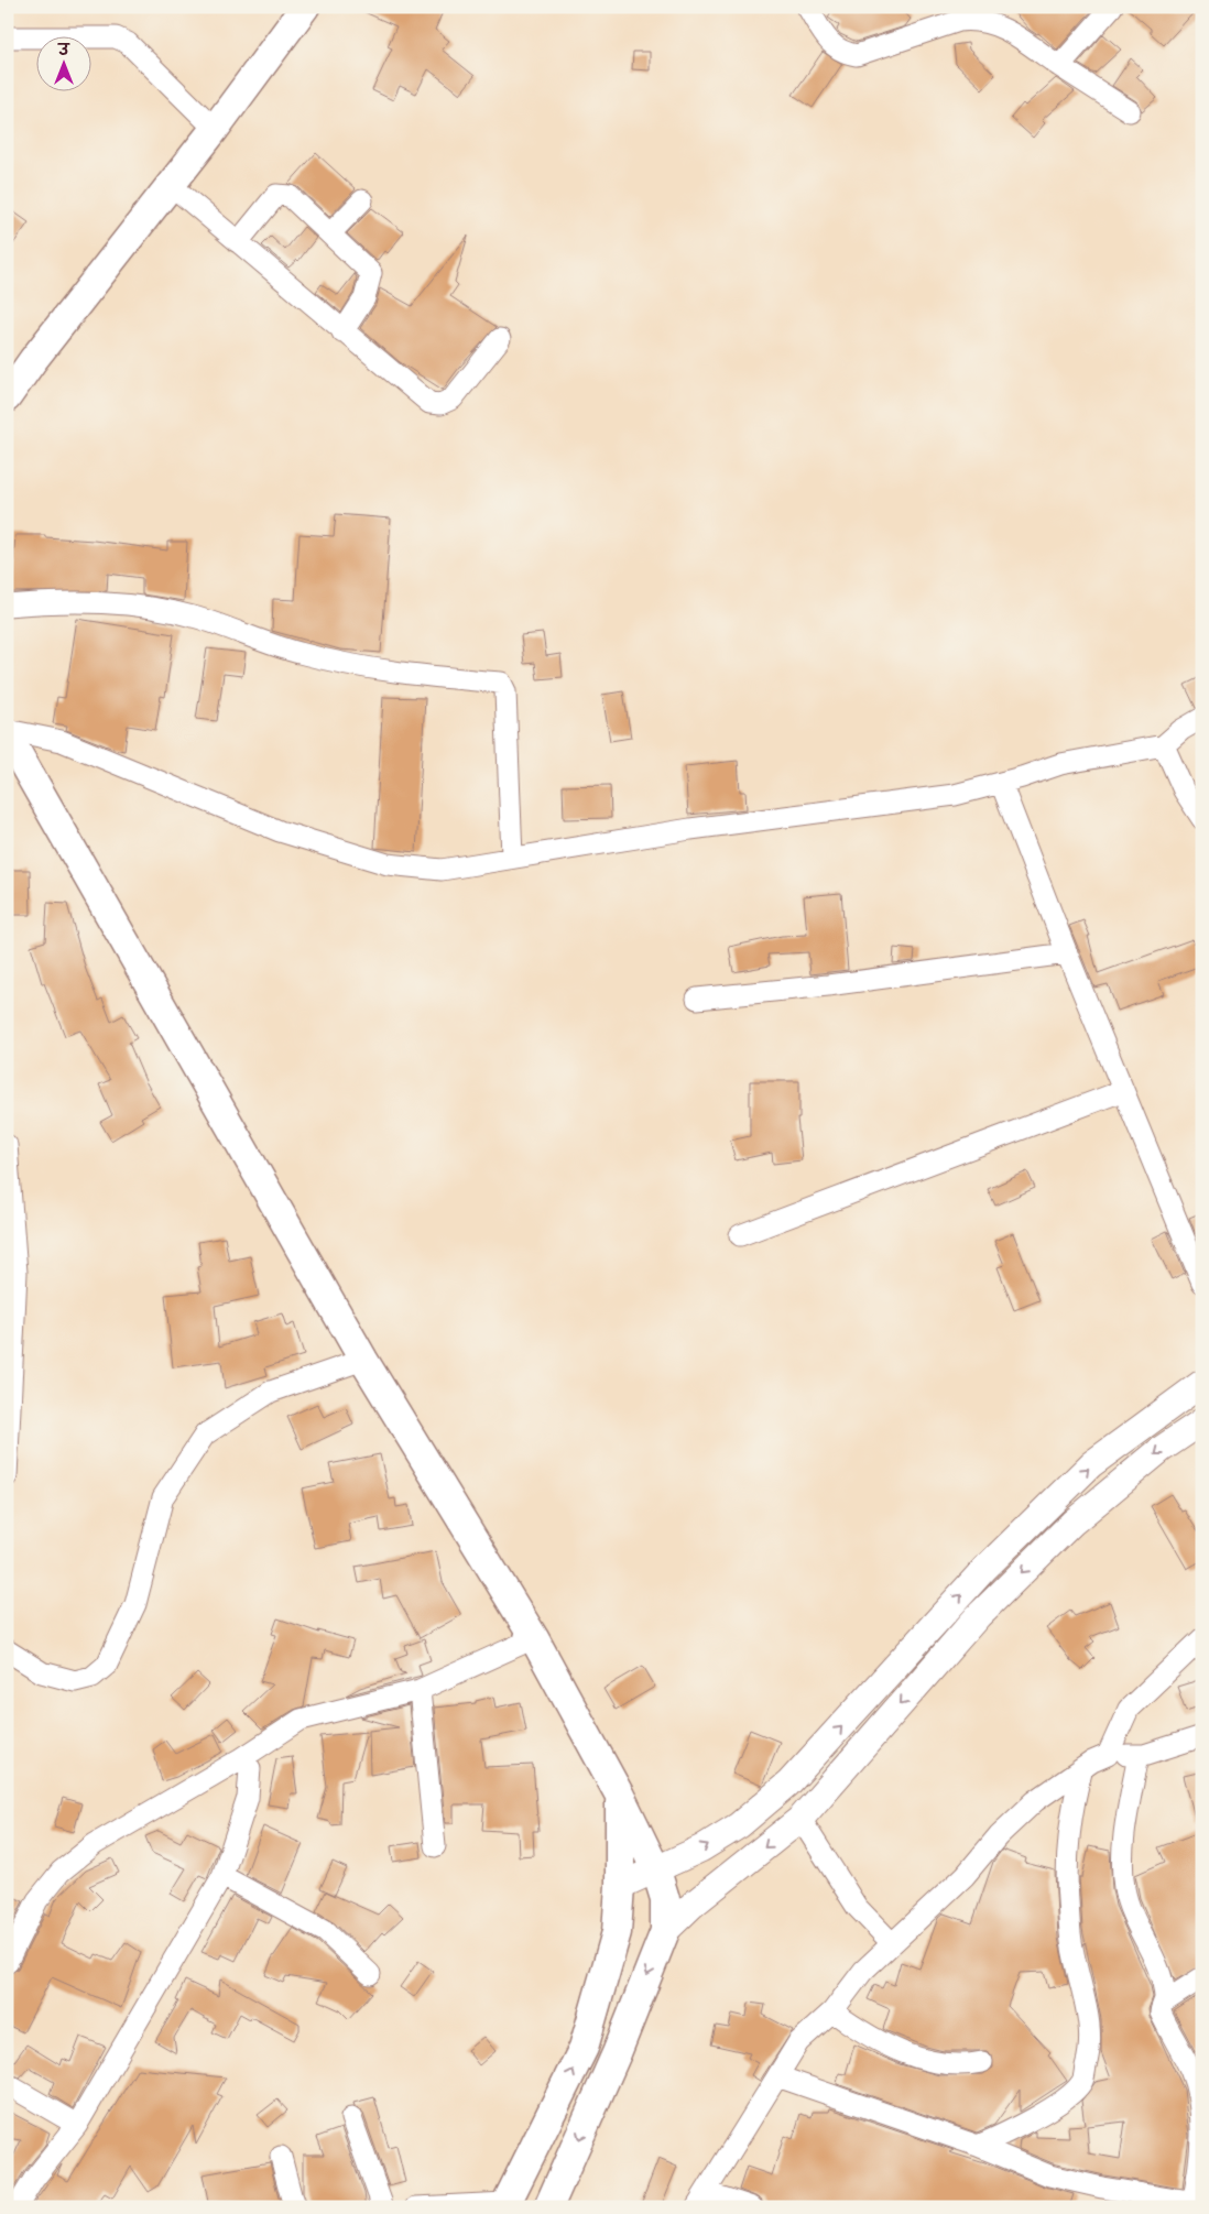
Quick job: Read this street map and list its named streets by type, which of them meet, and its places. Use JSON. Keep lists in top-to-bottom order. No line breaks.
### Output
{"north":"top"}
